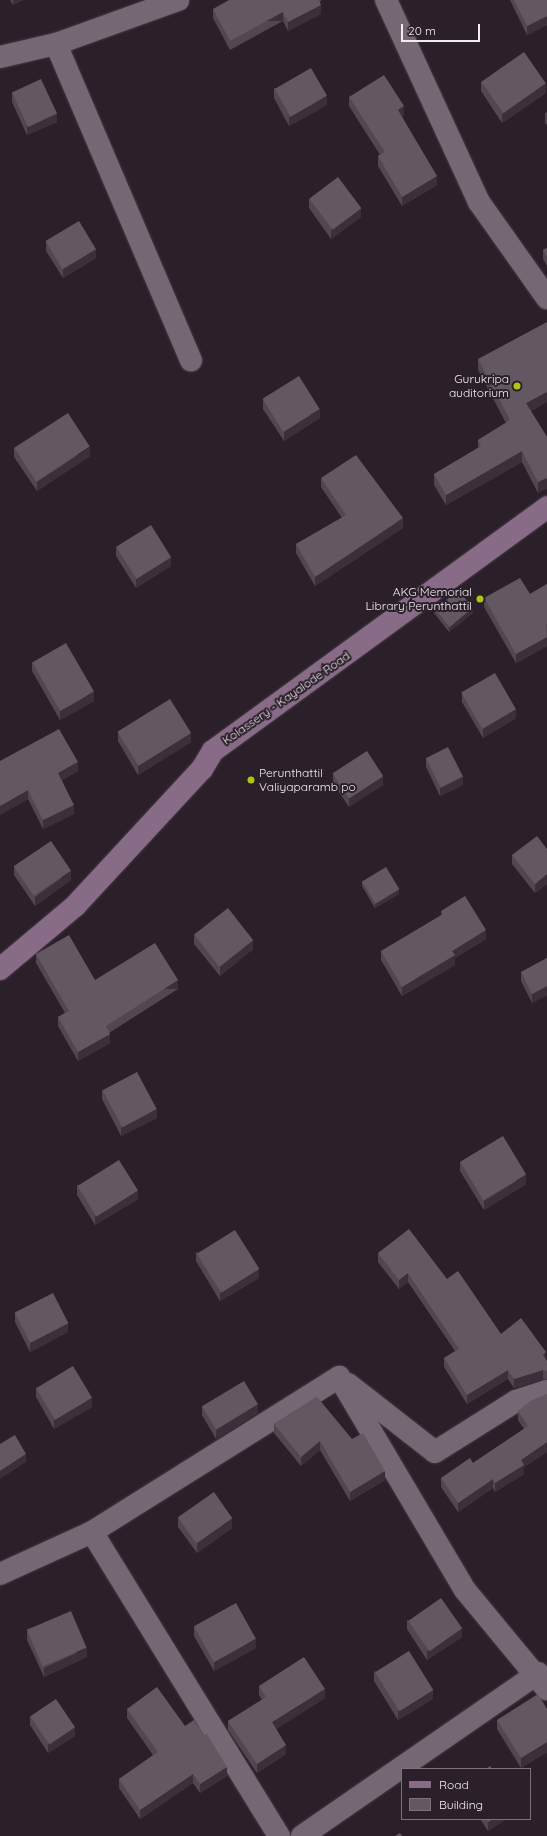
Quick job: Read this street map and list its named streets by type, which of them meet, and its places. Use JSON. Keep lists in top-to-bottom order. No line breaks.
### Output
{"streets":{"main road":["Kolassery - Kayalode Road"]},"places":["Gurukripa auditorium","AKG Memorial Library Perunthattil","Perunthattil Valiyaparamb po"],"legend":["Road","Building"],"scale_bar":"20 m"}
